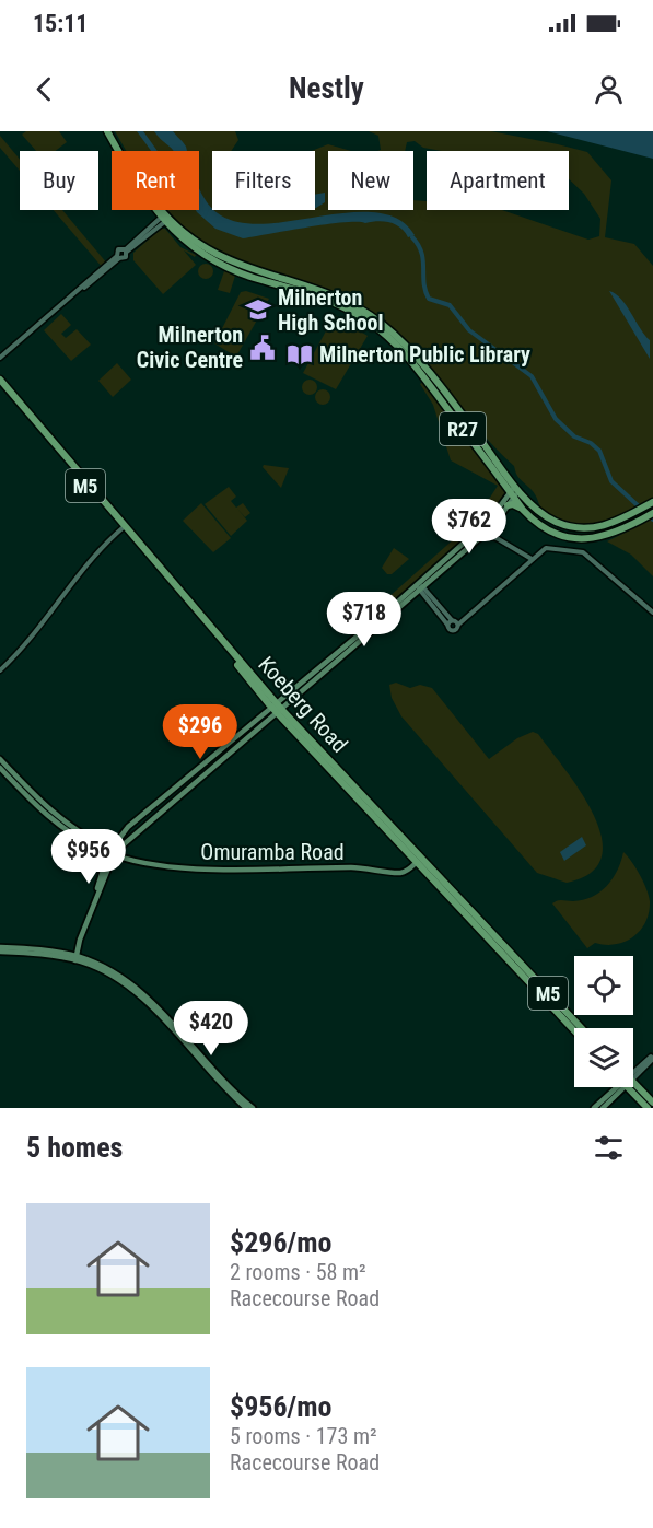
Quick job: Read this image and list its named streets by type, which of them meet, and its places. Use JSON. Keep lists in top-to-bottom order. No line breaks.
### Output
{"streets":{"main road":["R27","M5","Koeberg Road","Omuramba Road"]},"crossings":[["Koeberg Road","Omuramba Road"]],"places":{"school or university":["Milnerton High School"],"public building":["Milnerton Civic Centre"],"library":["Milnerton Public Library"]},"page":{"status":"15:11","header":"Nestly","chip":["Buy","Rent","Filters","New","Apartment"],"price":["$762","$718","$296","$956","$420"],"heading":"5 homes","list":[{"name":"$296/mo","note":"2 rooms · 58 m² · Racecourse Road"},{"name":"$956/mo","note":"5 rooms · 173 m² · Racecourse Road"}]}}
